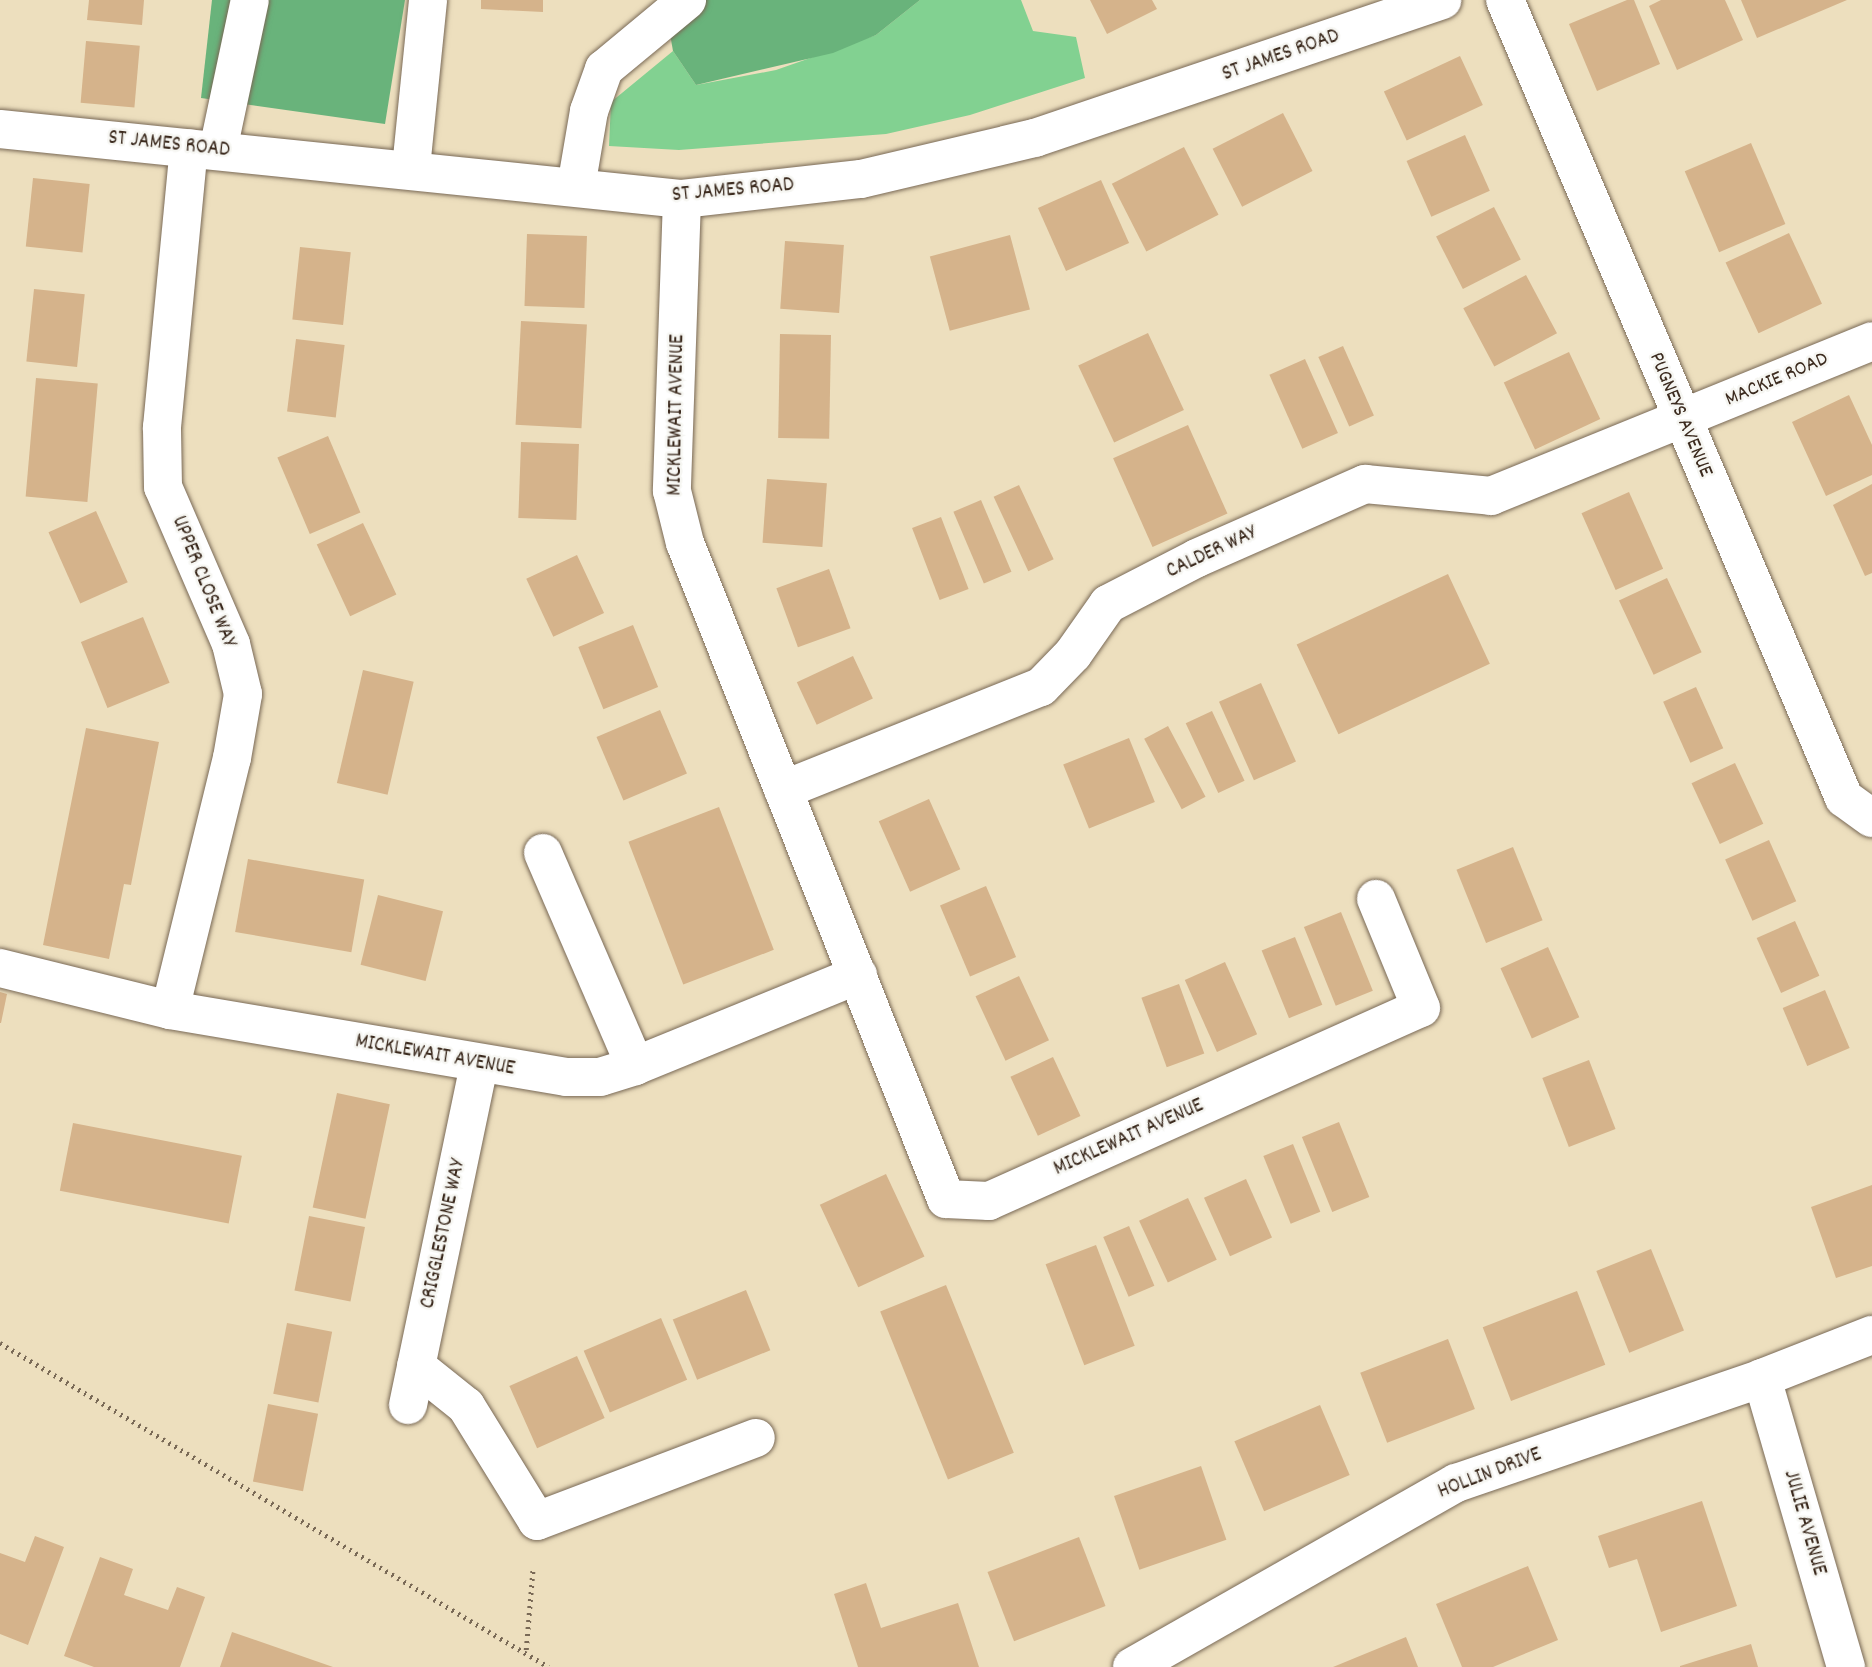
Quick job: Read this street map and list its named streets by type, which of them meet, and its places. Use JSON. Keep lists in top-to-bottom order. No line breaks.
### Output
{"streets":{"street":["ST JAMES ROAD","MACKIE ROAD","MICKLEWAIT AVENUE","PUGNEYS AVENUE","CALDER WAY","UPPER CLOSE WAY","CRIGGLESTONE WAY","HOLLIN DRIVE","JULIE AVENUE"]},"crossings":[["ST JAMES ROAD","MICKLEWAIT AVENUE"],["ST JAMES ROAD","UPPER CLOSE WAY"],["MACKIE ROAD","PUGNEYS AVENUE"],["MACKIE ROAD","CALDER WAY"],["MICKLEWAIT AVENUE","CALDER WAY"],["MICKLEWAIT AVENUE","UPPER CLOSE WAY"],["MICKLEWAIT AVENUE","CRIGGLESTONE WAY"],["PUGNEYS AVENUE","CALDER WAY"],["HOLLIN DRIVE","JULIE AVENUE"]]}
